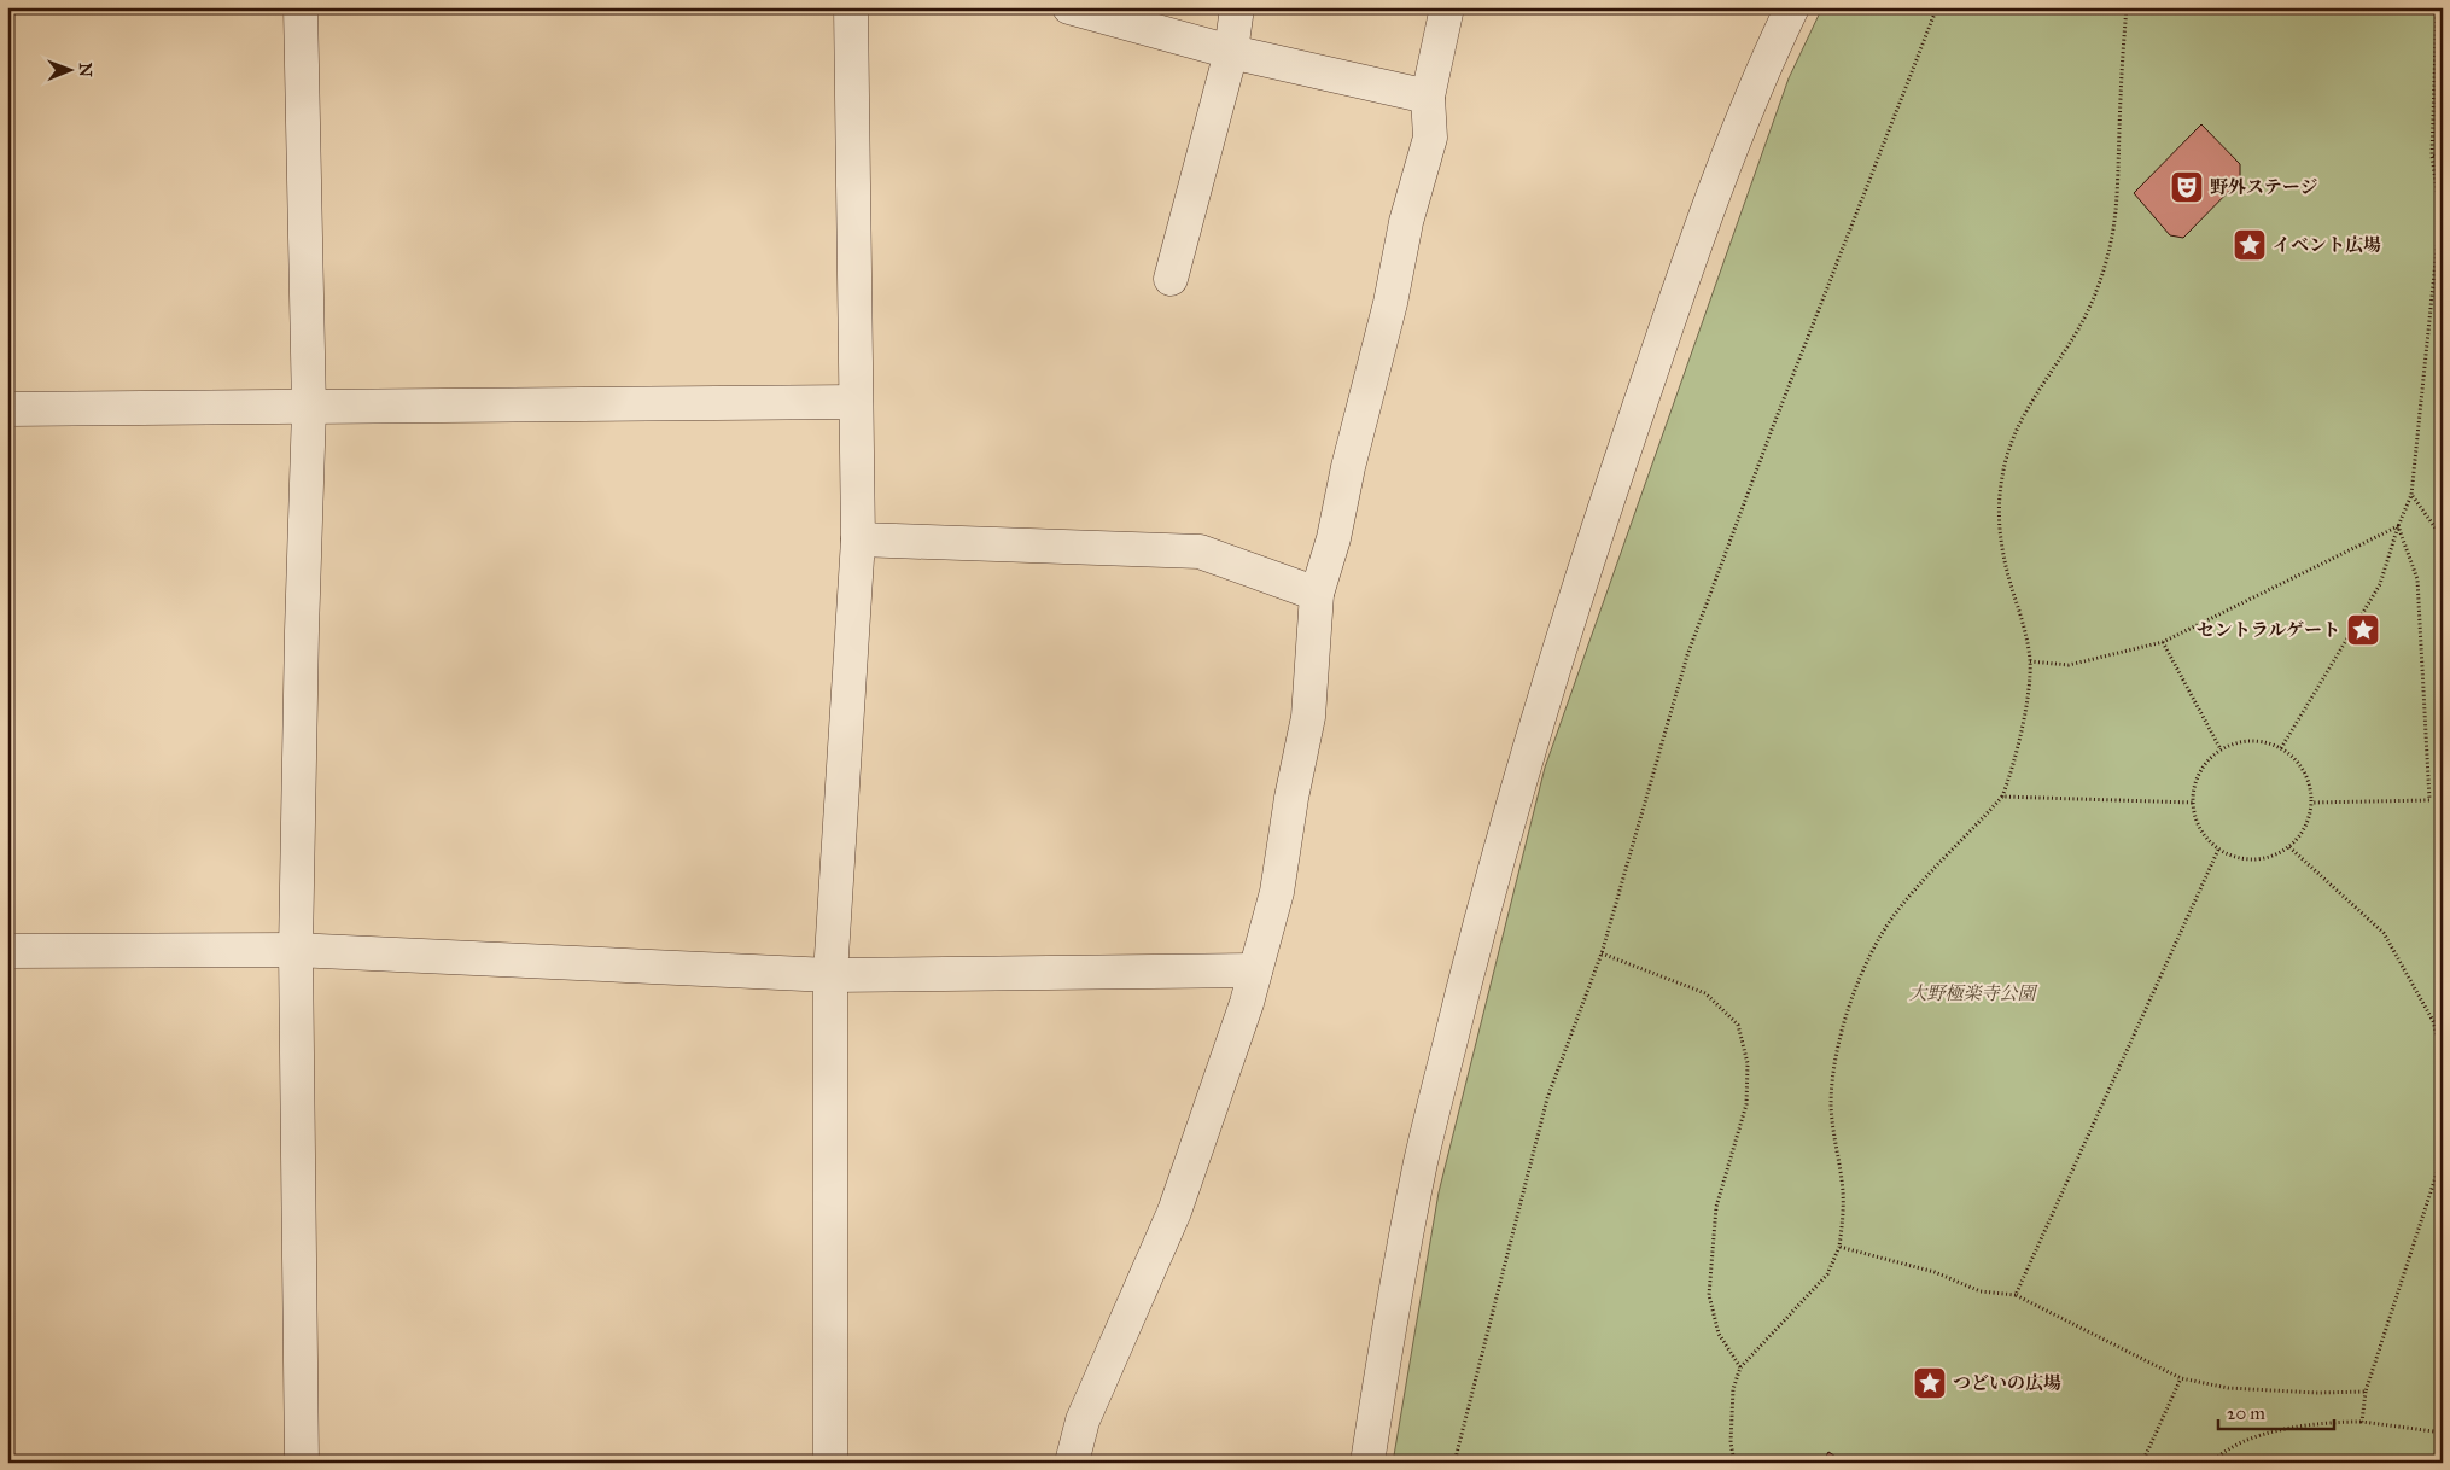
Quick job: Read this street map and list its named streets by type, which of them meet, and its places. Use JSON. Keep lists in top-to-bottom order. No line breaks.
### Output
{"parks":["大野極楽寺公園"],"places":{"theatre":["野外ステージ"],"place":["イベント広場","セントラルゲート","つどいの広場"]},"scale_bar":"20 m","north":"right"}
